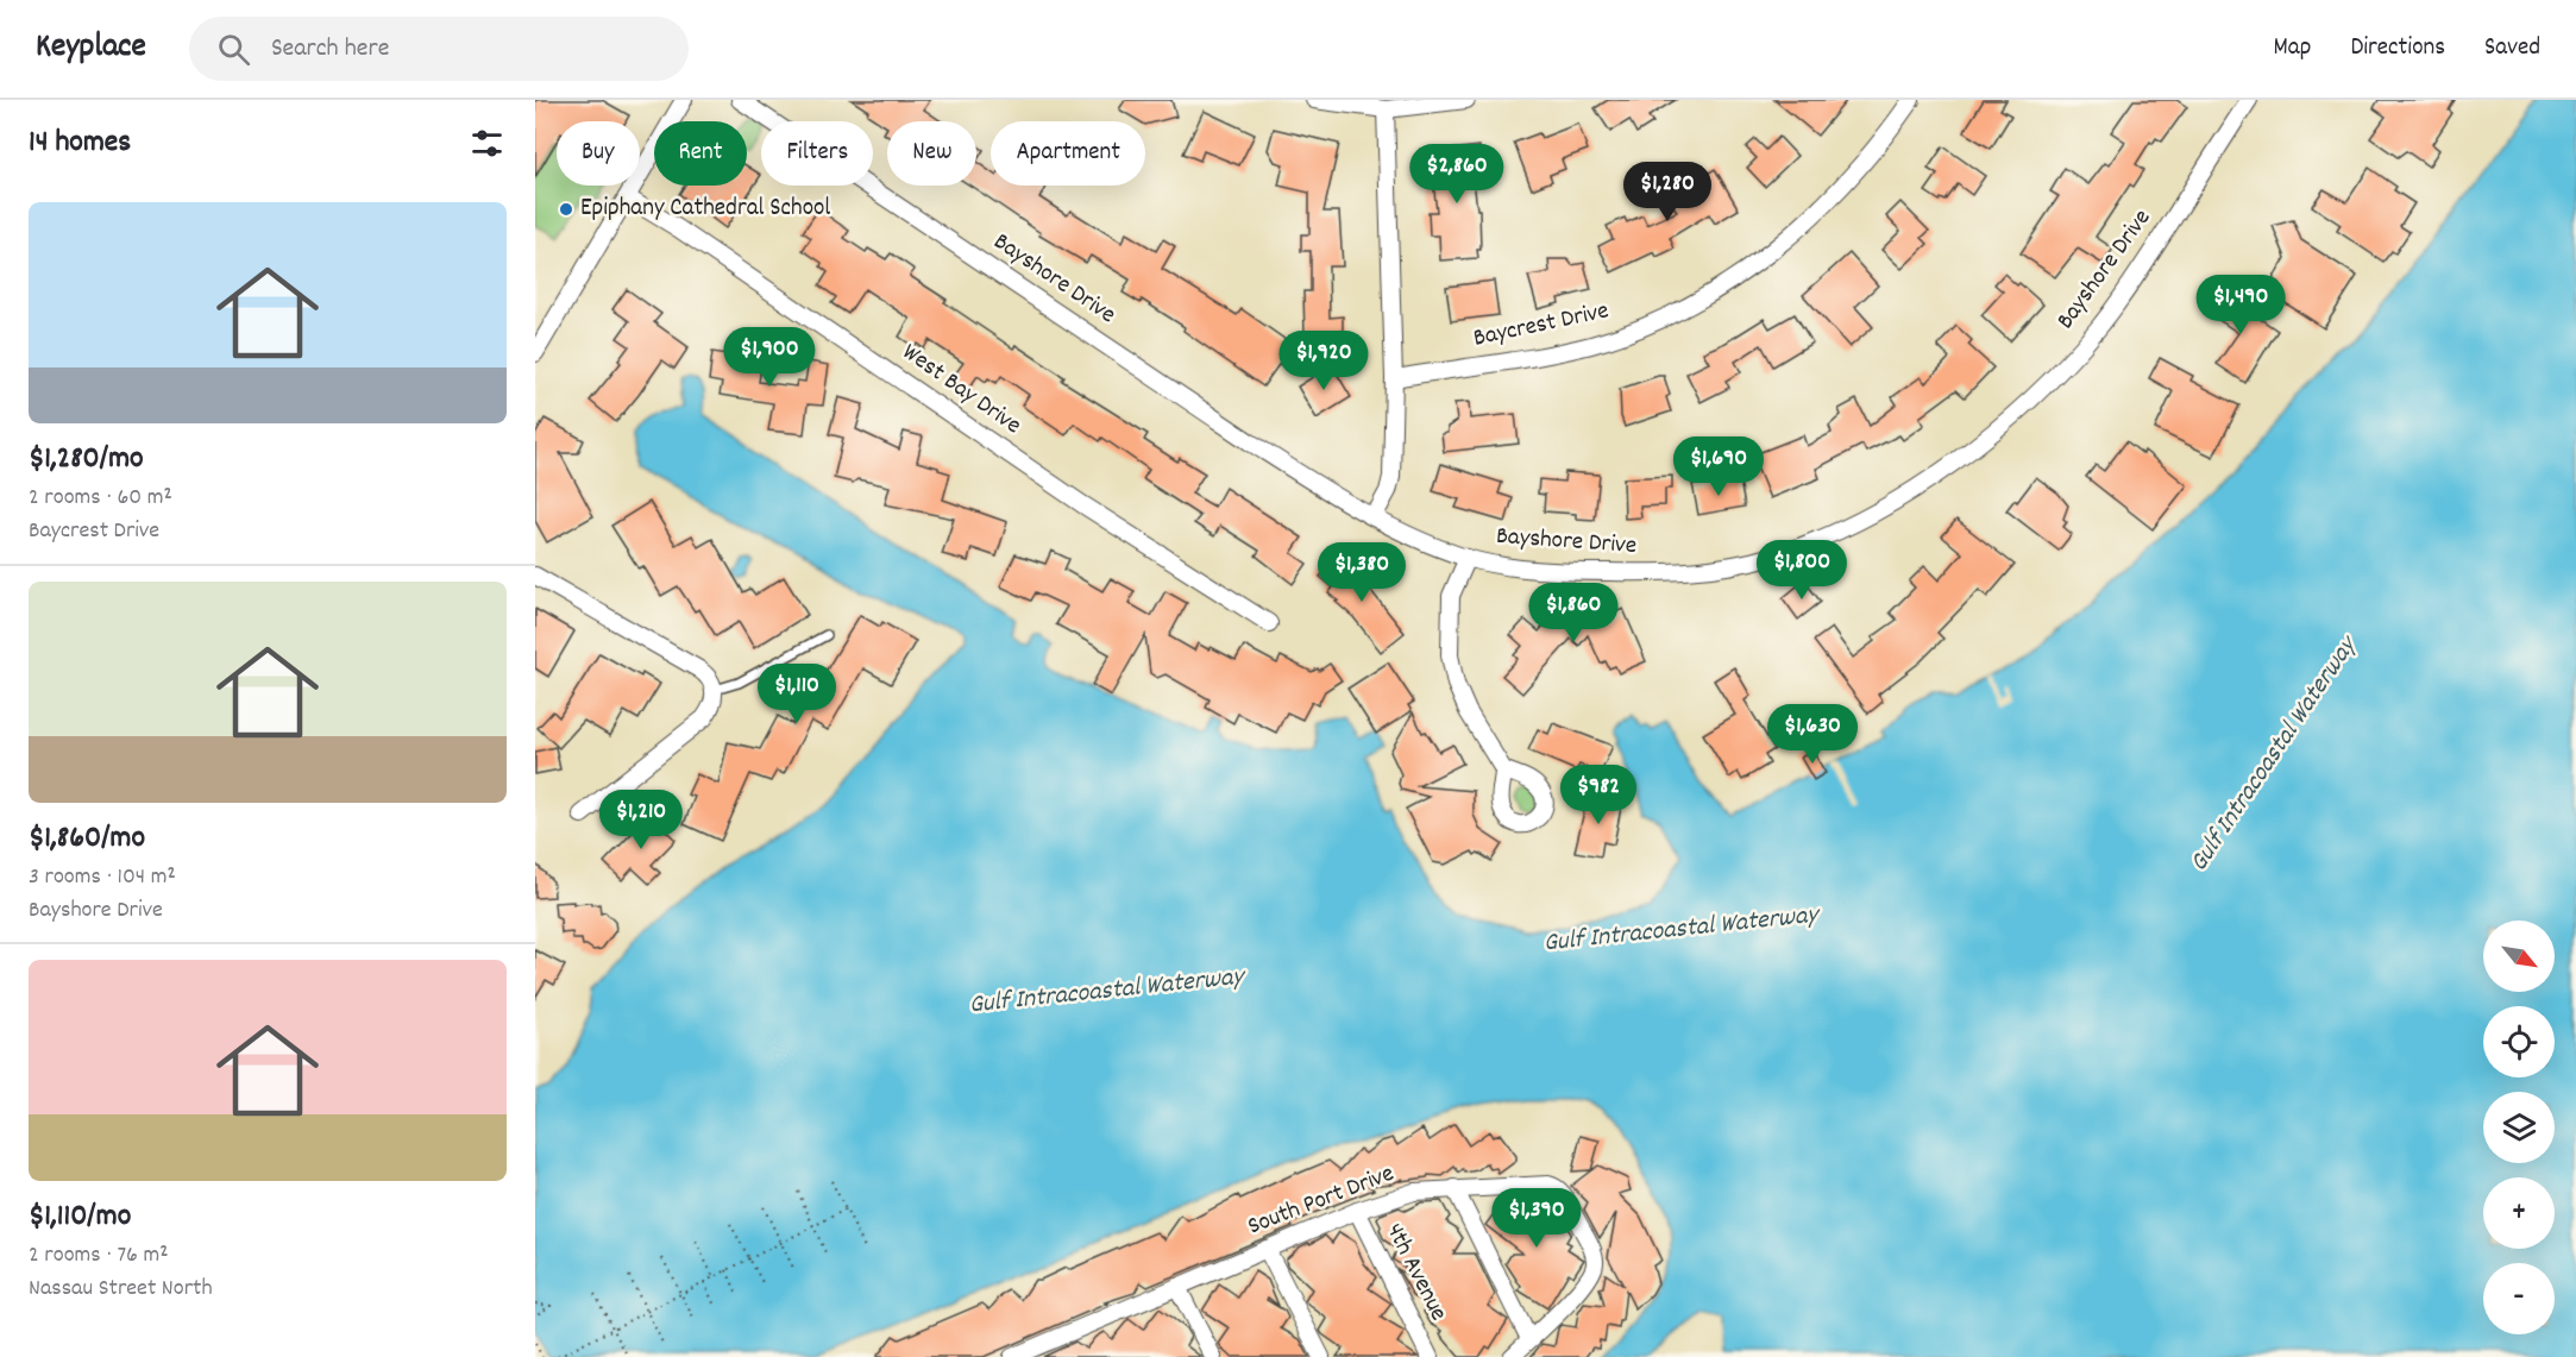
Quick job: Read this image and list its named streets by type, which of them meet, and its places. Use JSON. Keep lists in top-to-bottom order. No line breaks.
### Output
{"streets":{"street":["Bayshore Drive","Baycrest Drive","West Bay Drive","South Port Drive","4th Avenue"]},"crossings":[["South Port Drive","4th Avenue"]],"water":["Gulf Intracoastal Waterway"],"places":["Epiphany Cathedral School"],"north":"bottom right","page":{"header":"Keyplace","search":"Search here","nav":["Map","Directions","Saved"],"heading":"14 homes","chip":["Buy","Rent","Filters","New","Apartment"],"price":["$2,860","$1,280","$1,490","$1,900","$1,920","$1,690","$1,800","$1,380","$1,860","$1,110","$1,630","$982","$1,210","$1,390"],"list":[{"name":"$1,280/mo","note":"2 rooms · 60 m² · Baycrest Drive"},{"name":"$1,860/mo","note":"3 rooms · 104 m² · Bayshore Drive"},{"name":"$1,110/mo","note":"2 rooms · 76 m² · Nassau Street North"}],"map_buttons":["+","−"]}}
